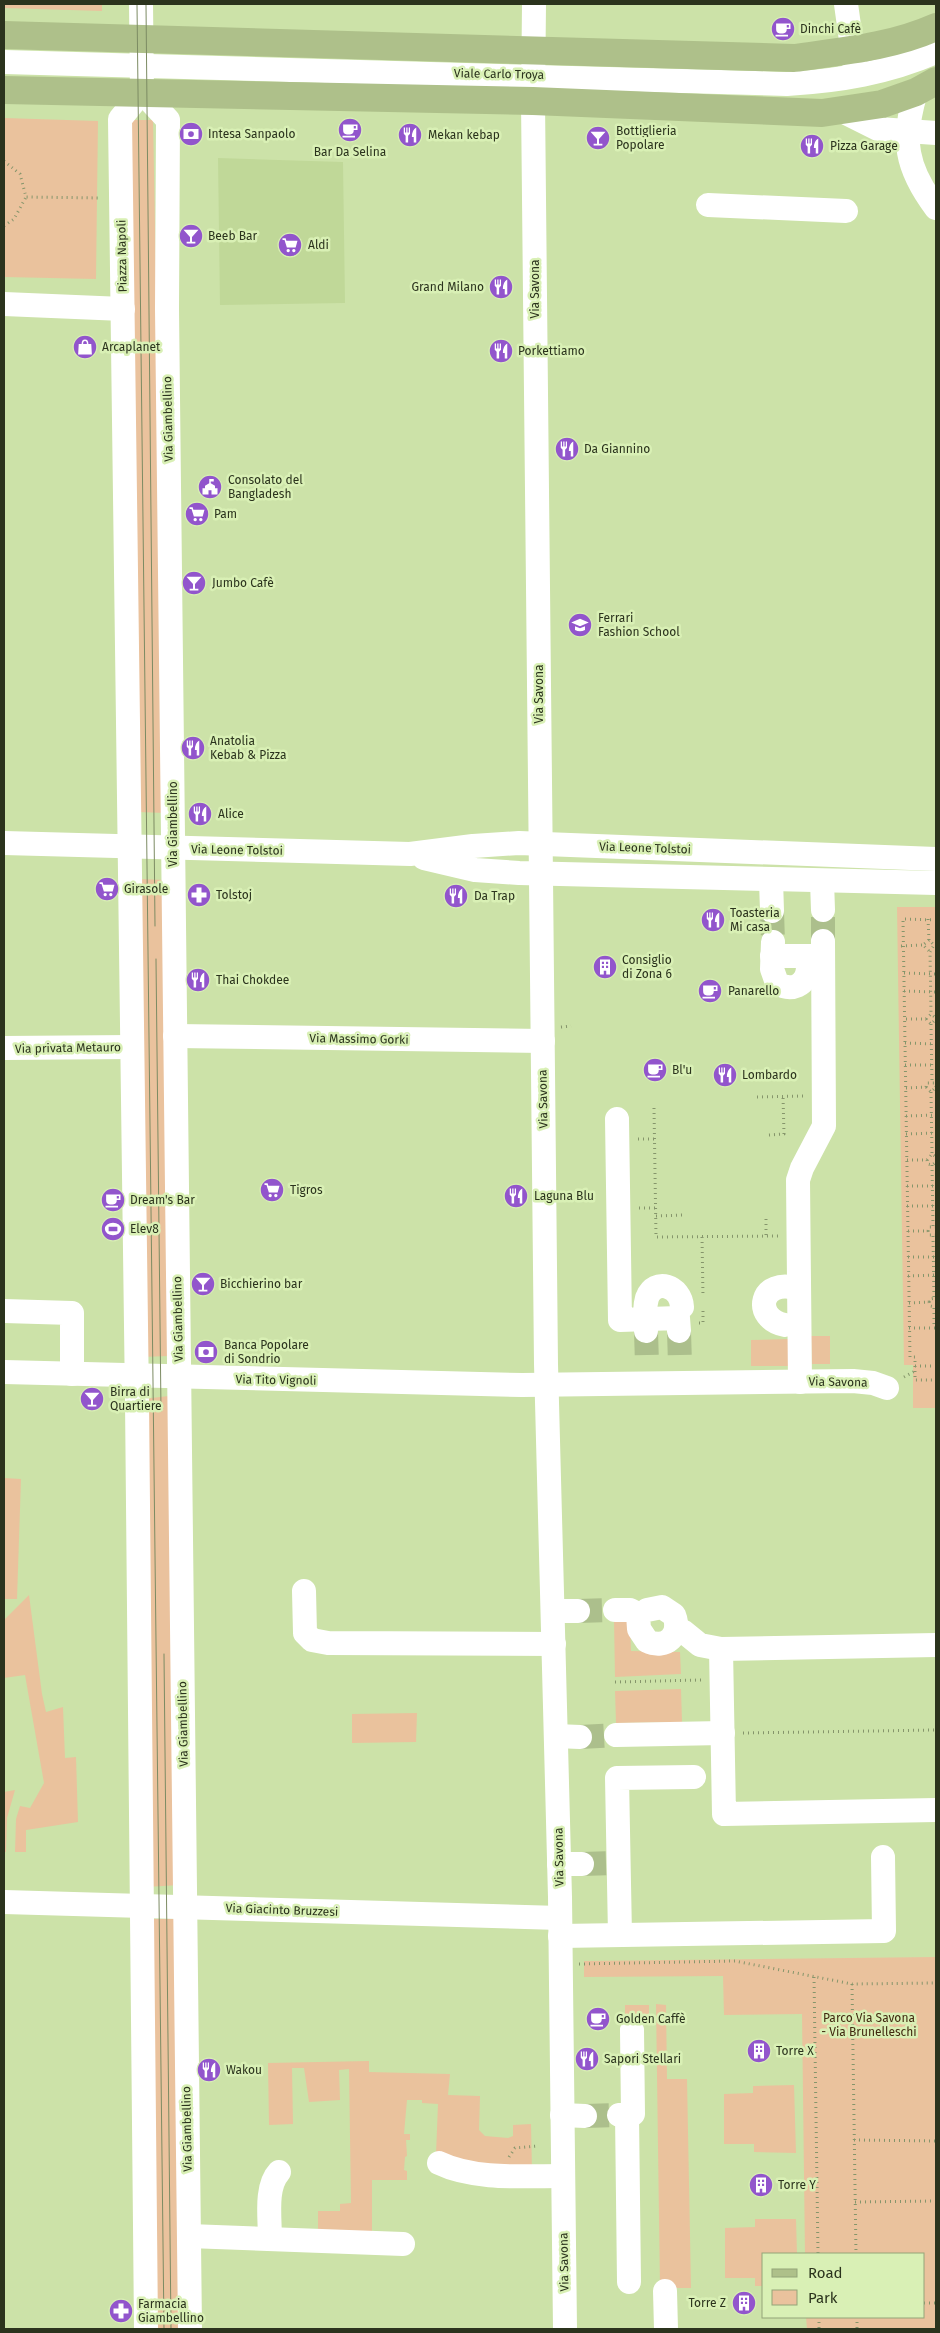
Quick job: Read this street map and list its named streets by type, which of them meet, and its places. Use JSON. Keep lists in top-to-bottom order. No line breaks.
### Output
{"streets":{"main road":["Viale Carlo Troya"],"street":["Piazza Napoli","Via Savona","Via Giambellino","Via Leone Tolstoi","Via Massimo Gorki","Via privata Metauro","Via Tito Vignoli","Via Giacinto Bruzzesi"]},"crossings":[["Viale Carlo Troya","Piazza Napoli"],["Viale Carlo Troya","Via Savona"],["Viale Carlo Troya","Via Giambellino"],["Piazza Napoli","Via Giambellino"],["Via Savona","Via Leone Tolstoi"],["Via Savona","Via Massimo Gorki"],["Via Savona","Via Tito Vignoli"],["Via Savona","Via Giacinto Bruzzesi"],["Via Giambellino","Via Leone Tolstoi"],["Via Giambellino","Via Massimo Gorki"],["Via Giambellino","Via Tito Vignoli"],["Via Giambellino","Via Giacinto Bruzzesi"]],"parks":["Parco Via Savona - Via Brunelleschi"],"places":{"cafe":["Dinchi Cafè","Bar Da Selina","Panarello","Bl'u","Dream's Bar","Golden Caffè"],"bank":["Intesa Sanpaolo","Banca Popolare di Sondrio"],"restaurant":["Mekan kebap","Pizza Garage","Grand Milano","Porkettiamo","Da Giannino","Anatolia Kebab & Pizza","Alice","Da Trap","Toasteria Mi casa","Thai Chokdee","Lombardo","Laguna Blu","Sapori Stellari","Wakou"],"bar":["Bottiglieria Popolare","Beeb Bar","Jumbo Cafè","Bicchierino bar","Birra di Quartiere"],"supermarket":["Aldi","Pam","Girasole","Tigros"],"shop":["Arcaplanet"],"public building":["Consolato del Bangladesh"],"school or university":["Ferrari Fashion School"],"pharmacy":["Tolstoj","Farmacia Giambellino"],"building":["Consiglio di Zona 6","Torre X","Torre Y","Torre Z"],"sports":["Elev8"]},"legend":["Road","Park"]}
